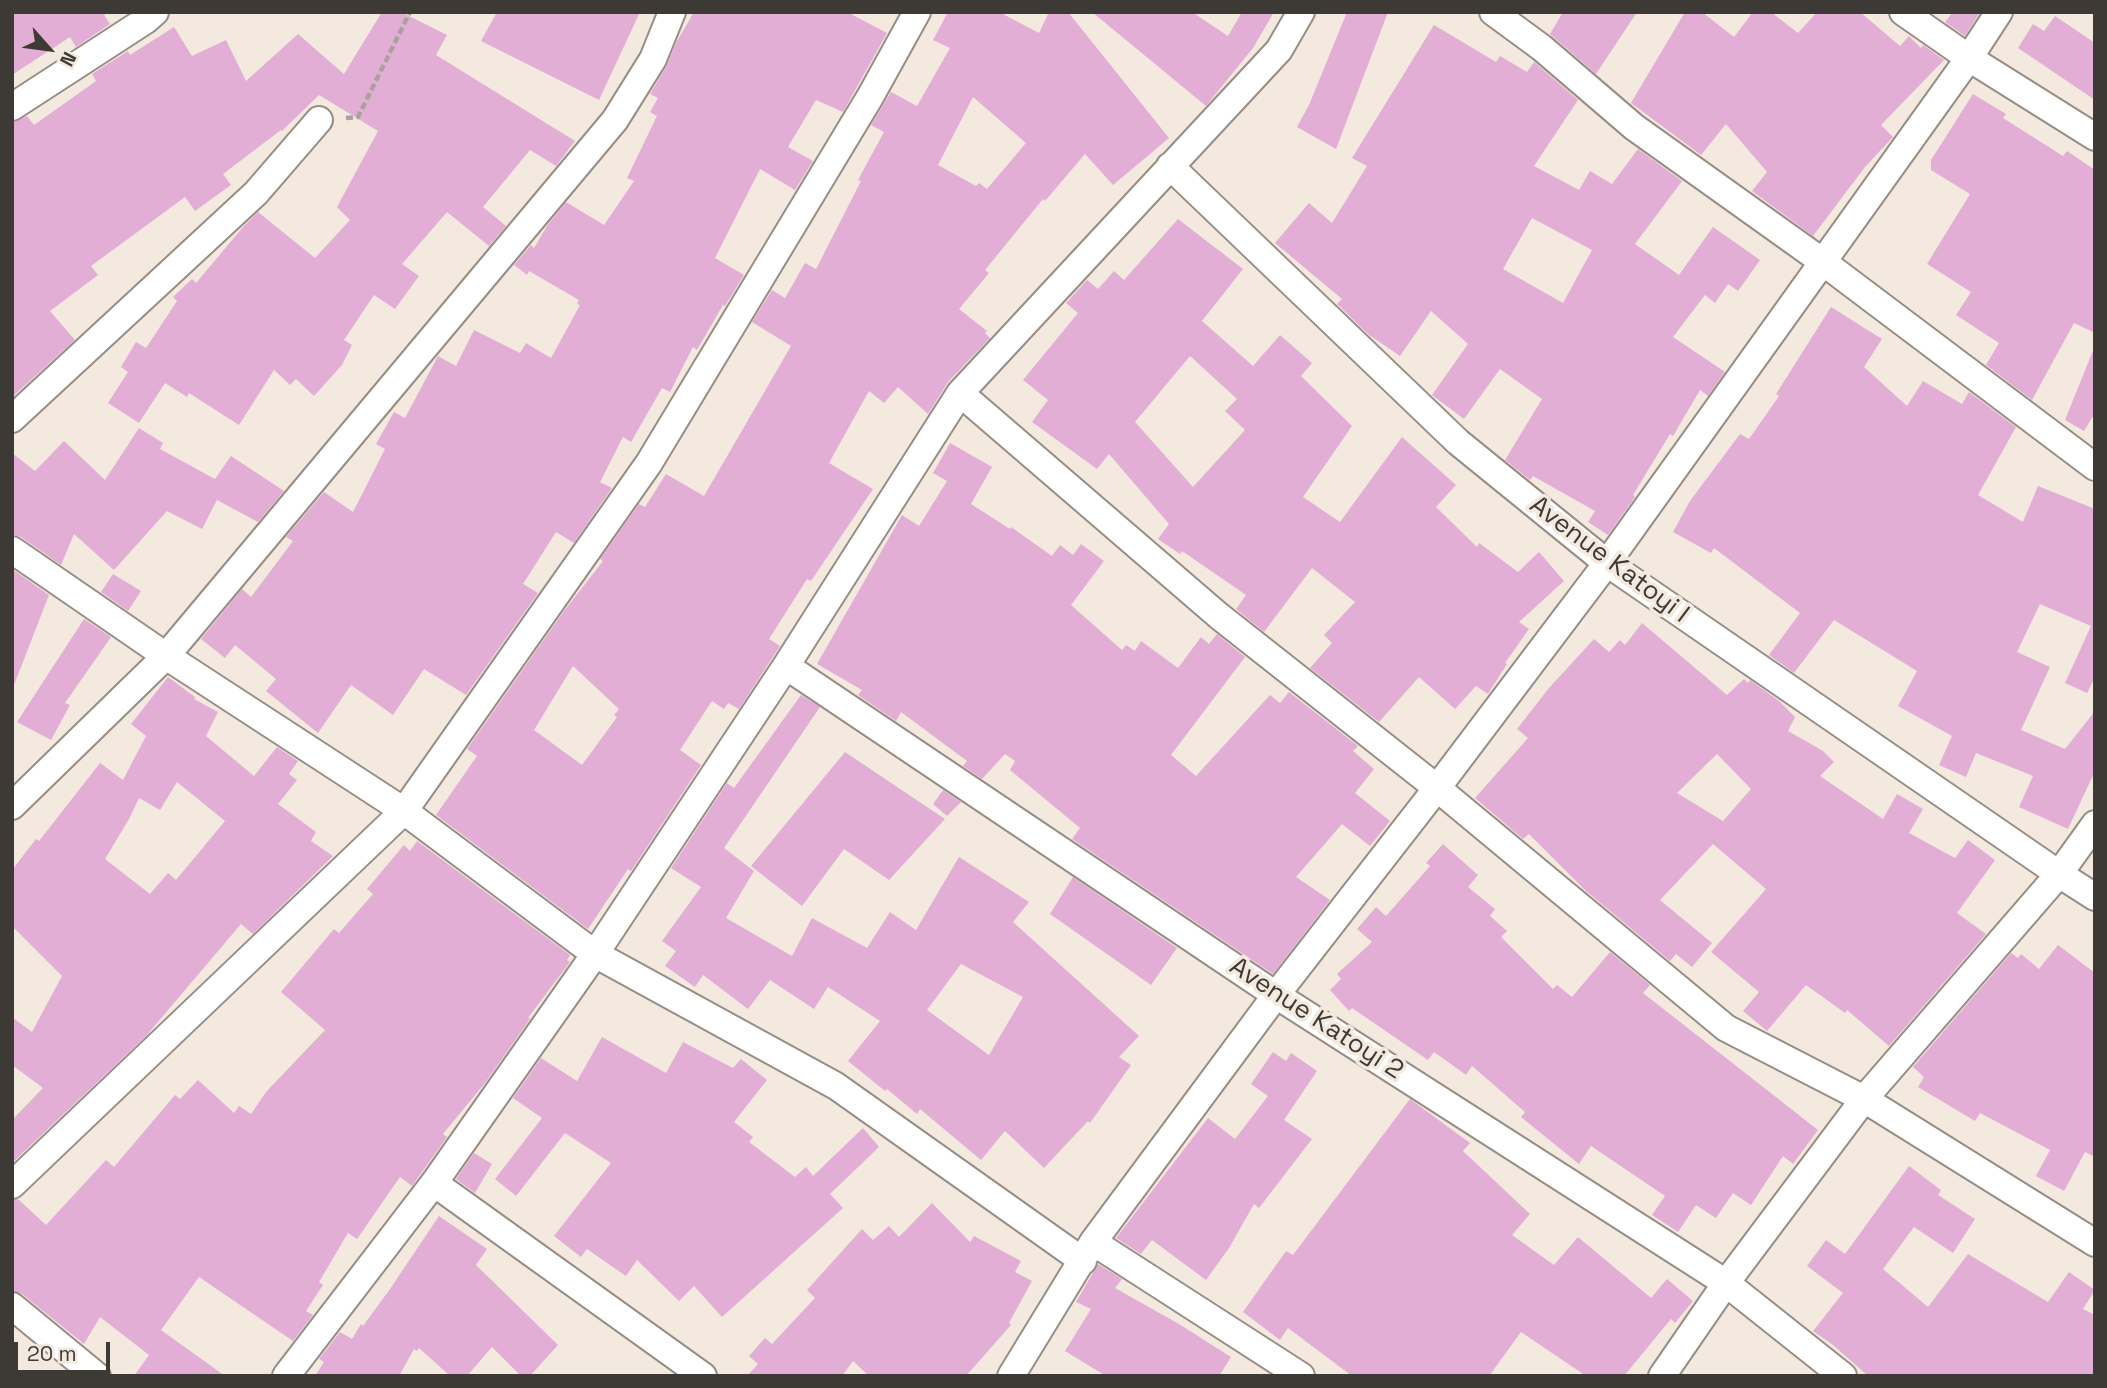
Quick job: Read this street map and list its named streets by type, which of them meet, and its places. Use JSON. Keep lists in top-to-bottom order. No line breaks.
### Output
{"streets":{"street":["Avenue Katoyi I","Avenue Katoyi 2"]},"scale_bar":"20 m","north":"bottom right"}
